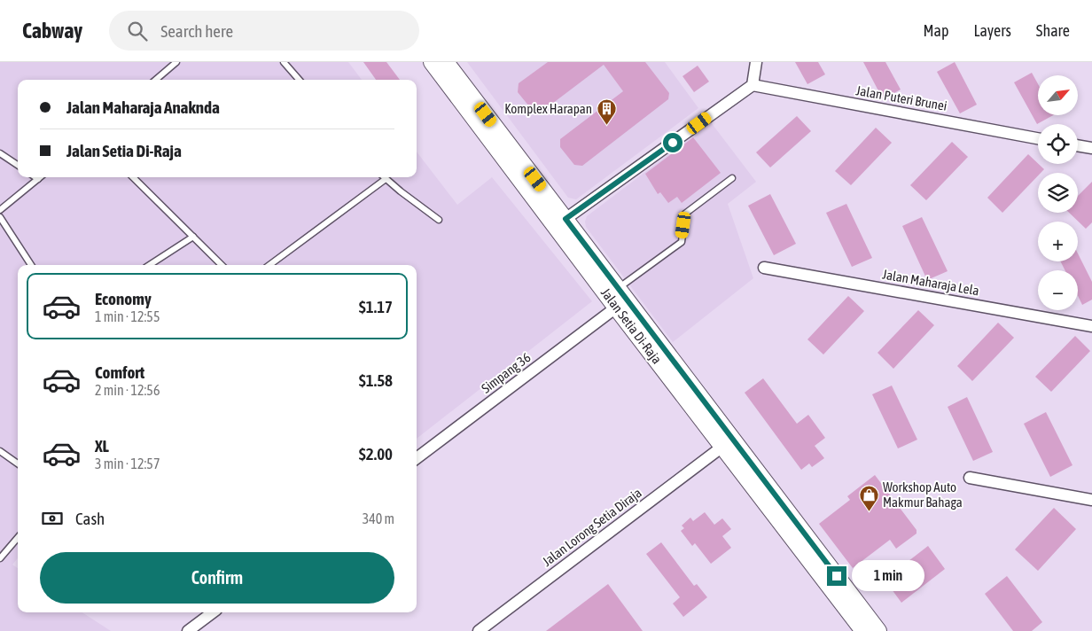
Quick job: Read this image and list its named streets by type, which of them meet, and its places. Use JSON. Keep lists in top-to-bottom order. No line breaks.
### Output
{"streets":{"main road":["Jalan Setia Di-Raja"],"street":["Jalan Puteri Brunei","Jalan Maharaja Lela","Simpang 36","Jalan Lorong Setia Diraja"]},"crossings":[["Jalan Setia Di-Raja","Simpang 36"],["Jalan Setia Di-Raja","Jalan Lorong Setia Diraja"]],"places":{"building":["Komplex Harapan"],"shop":["Workshop Auto Makmur Bahaga"]},"north":"top right","page":{"header":"Cabway","search":"Search here","nav":["Map","Layers","Share"],"map_buttons":["+","−"],"banner":["Jalan Maharaja Anaknda","Jalan Setia Di-Raja"],"list":[{"name":"Economy","note":"1 min · 12:55","value":"$1.17"},{"name":"Comfort","note":"2 min · 12:56","value":"$1.58"},{"name":"XL","note":"3 min · 12:57","value":"$2.00"}],"pay":["Cash","340 m"],"buttons":"Confirm","bubble":"1 min"}}
